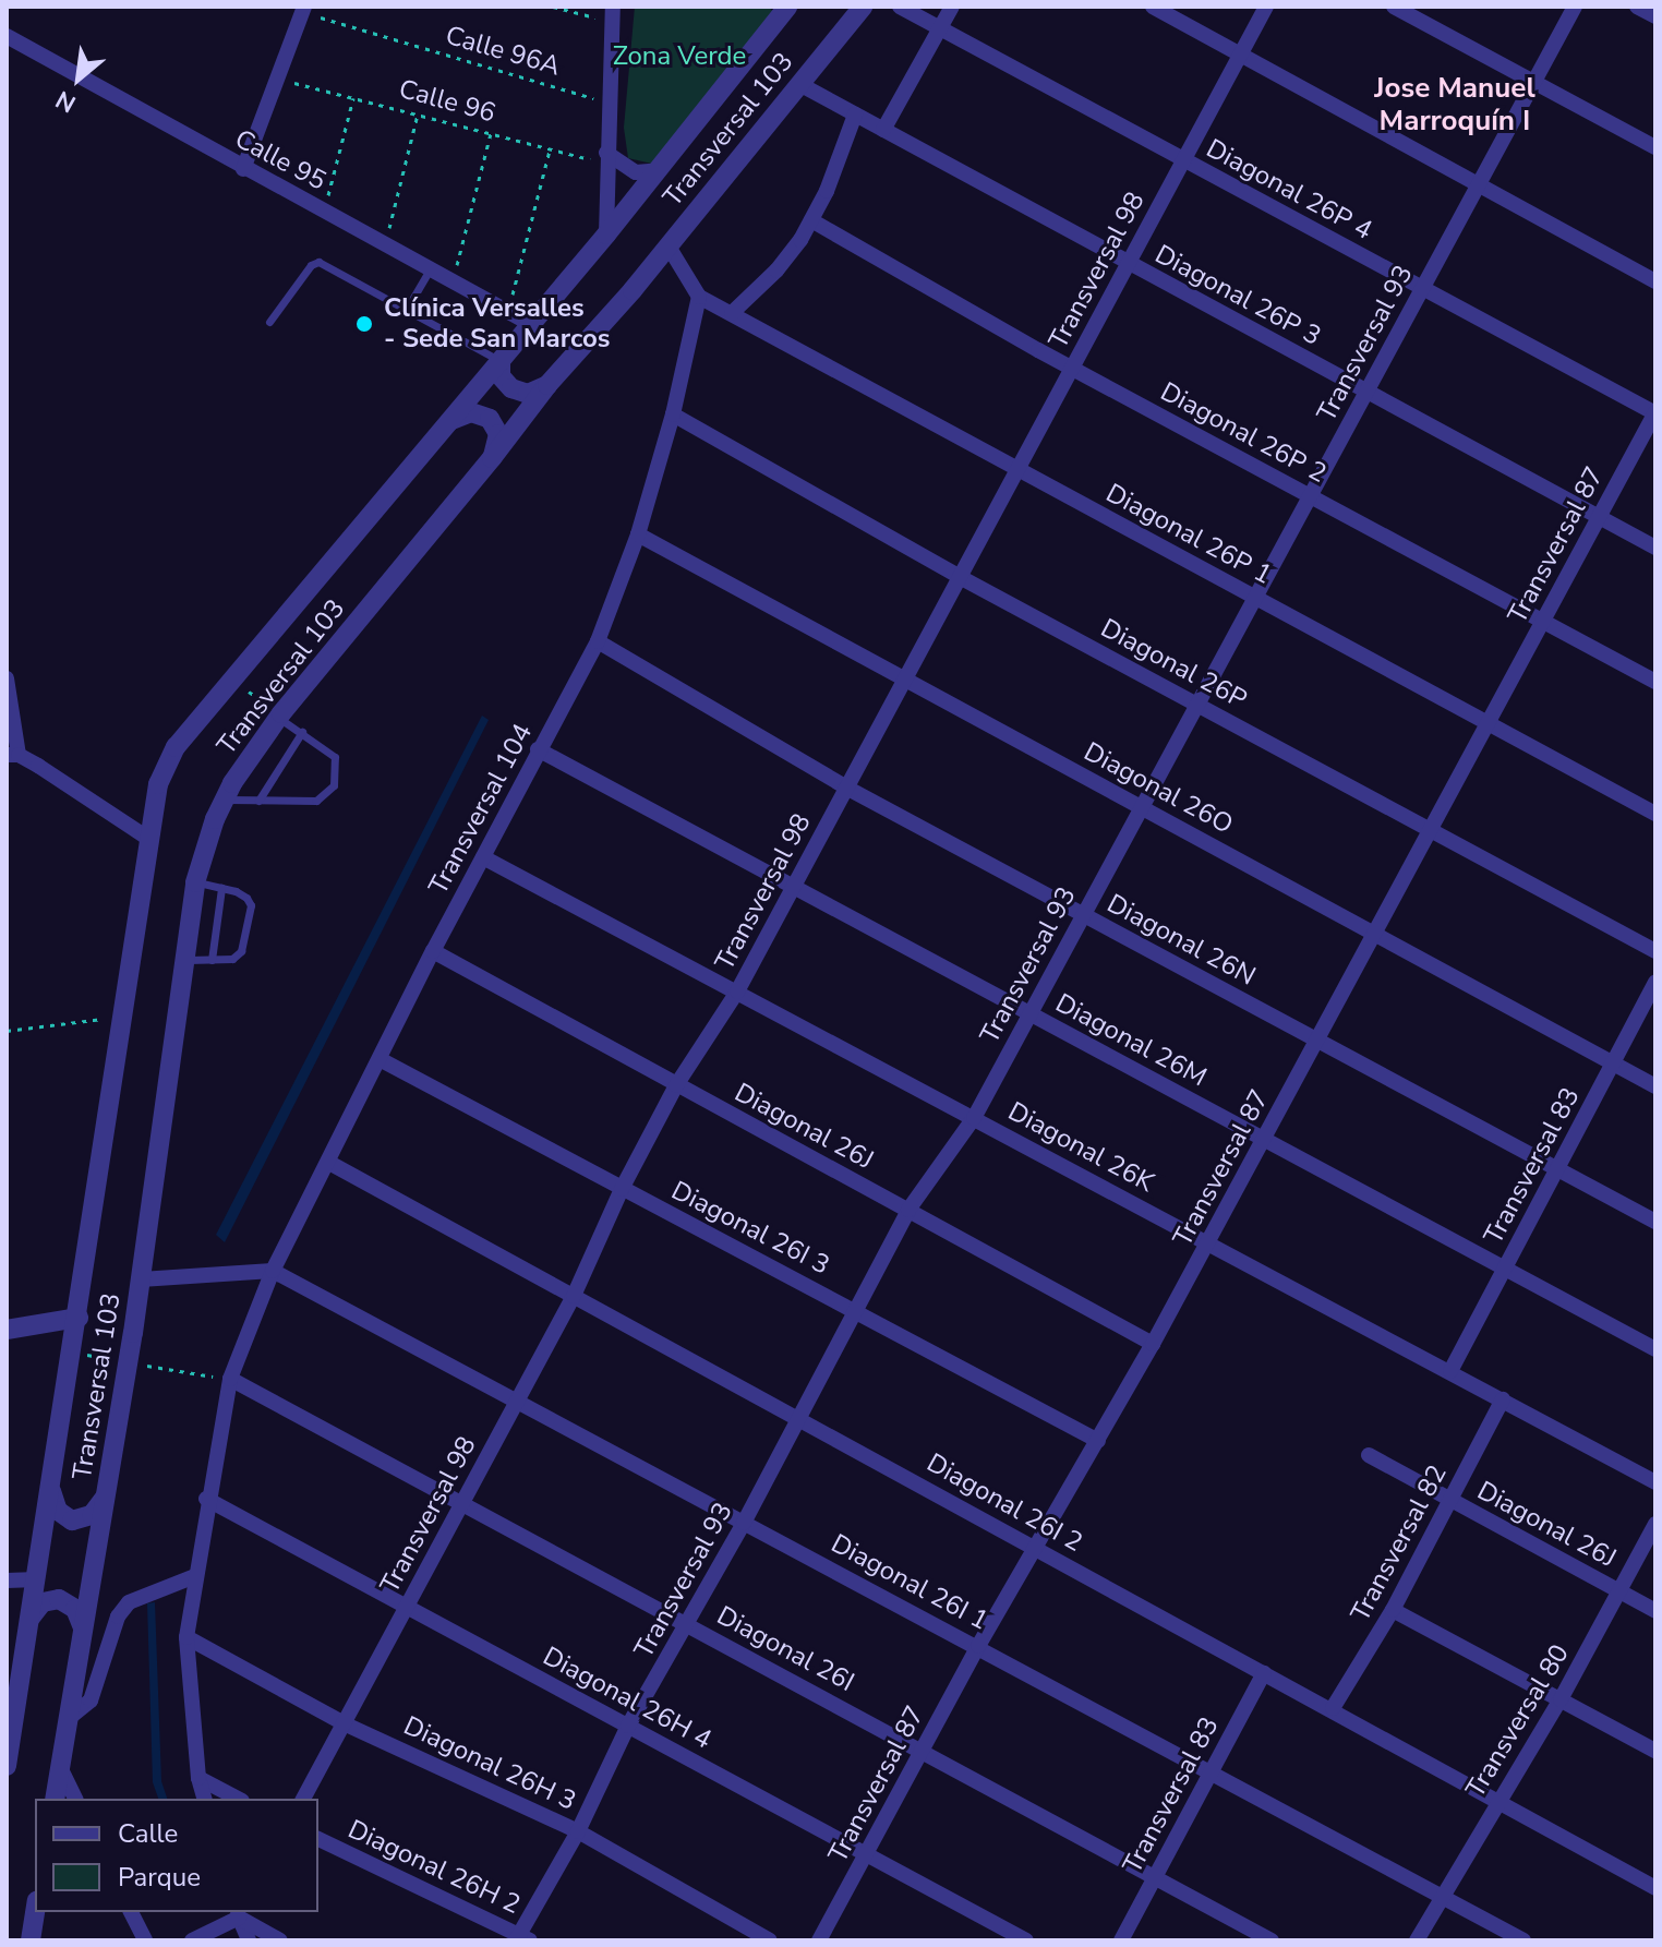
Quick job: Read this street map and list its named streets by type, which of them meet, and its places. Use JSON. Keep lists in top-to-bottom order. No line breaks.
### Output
{"streets":{"street":["Transversal 103","Calle 95","Diagonal 26P 4","Transversal 98","Diagonal 26P 3","Transversal 93","Diagonal 26P 2","Diagonal 26P 1","Transversal 87","Diagonal 26P","Diagonal 26O","Transversal 104","Diagonal 26N","Diagonal 26M","Diagonal 26J","Diagonal 26K","Transversal 83","Diagonal 26I 3","Diagonal 26I 2","Transversal 82","Diagonal 26I 1","Diagonal 26I","Diagonal 26H 4","Transversal 80","Diagonal 26H 3","Diagonal 26H 2"],"path":["Calle 96A","Calle 96"]},"crossings":[["Transversal 103","Calle 95"],["Transversal 103","Diagonal 26P 3"],["Diagonal 26P 4","Transversal 98"],["Diagonal 26P 4","Transversal 93"],["Diagonal 26P 4","Transversal 87"],["Transversal 98","Diagonal 26P 3"],["Transversal 98","Diagonal 26P 2"],["Transversal 98","Diagonal 26P 1"],["Transversal 98","Diagonal 26P"],["Transversal 98","Diagonal 26O"],["Transversal 98","Diagonal 26N"],["Transversal 98","Diagonal 26M"],["Transversal 98","Diagonal 26J"],["Transversal 98","Diagonal 26K"],["Transversal 98","Diagonal 26I 3"],["Transversal 98","Diagonal 26I 2"],["Transversal 98","Diagonal 26I 1"],["Transversal 98","Diagonal 26I"],["Transversal 98","Diagonal 26H 4"],["Transversal 98","Diagonal 26H 3"],["Diagonal 26P 3","Transversal 93"],["Diagonal 26P 3","Transversal 87"],["Transversal 93","Diagonal 26P 2"],["Transversal 93","Diagonal 26P 1"],["Transversal 93","Diagonal 26P"],["Transversal 93","Diagonal 26O"],["Transversal 93","Diagonal 26N"],["Transversal 93","Diagonal 26M"],["Transversal 93","Diagonal 26J"],["Transversal 93","Diagonal 26K"],["Transversal 93","Diagonal 26I 3"],["Transversal 93","Diagonal 26I 2"],["Transversal 93","Diagonal 26I 1"],["Transversal 93","Diagonal 26I"],["Transversal 93","Diagonal 26H 4"],["Transversal 93","Diagonal 26H 3"],["Transversal 93","Diagonal 26H 2"],["Diagonal 26P 2","Transversal 87"],["Diagonal 26P 1","Transversal 87"],["Diagonal 26P 1","Transversal 104"],["Transversal 87","Diagonal 26P"],["Transversal 87","Diagonal 26O"],["Transversal 87","Diagonal 26N"],["Transversal 87","Diagonal 26M"],["Transversal 87","Diagonal 26J"],["Transversal 87","Diagonal 26K"],["Transversal 87","Diagonal 26I 3"],["Transversal 87","Diagonal 26I 2"],["Transversal 87","Diagonal 26I 1"],["Transversal 87","Diagonal 26I"],["Transversal 87","Diagonal 26H 4"],["Diagonal 26P","Transversal 104"],["Diagonal 26O","Transversal 104"],["Diagonal 26O","Transversal 83"],["Transversal 104","Diagonal 26N"],["Transversal 104","Diagonal 26M"],["Transversal 104","Diagonal 26J"],["Transversal 104","Diagonal 26K"],["Transversal 104","Diagonal 26I 3"],["Transversal 104","Diagonal 26I 2"],["Transversal 104","Diagonal 26I 1"],["Transversal 104","Diagonal 26I"],["Diagonal 26N","Transversal 83"],["Diagonal 26M","Transversal 83"],["Diagonal 26J","Transversal 82"],["Diagonal 26J","Transversal 80"],["Diagonal 26K","Transversal 83"],["Diagonal 26K","Transversal 82"],["Transversal 83","Diagonal 26I 2"],["Transversal 83","Diagonal 26I 1"],["Transversal 83","Diagonal 26I"],["Diagonal 26I 2","Transversal 82"],["Diagonal 26I 2","Transversal 80"],["Diagonal 26I 1","Transversal 80"]],"districts":["Jose Manuel Marroquín I"],"parks":["Zona Verde"],"places":["Clínica Versalles - Sede San Marcos"],"legend":["Calle","Parque"],"north":"bottom left"}
